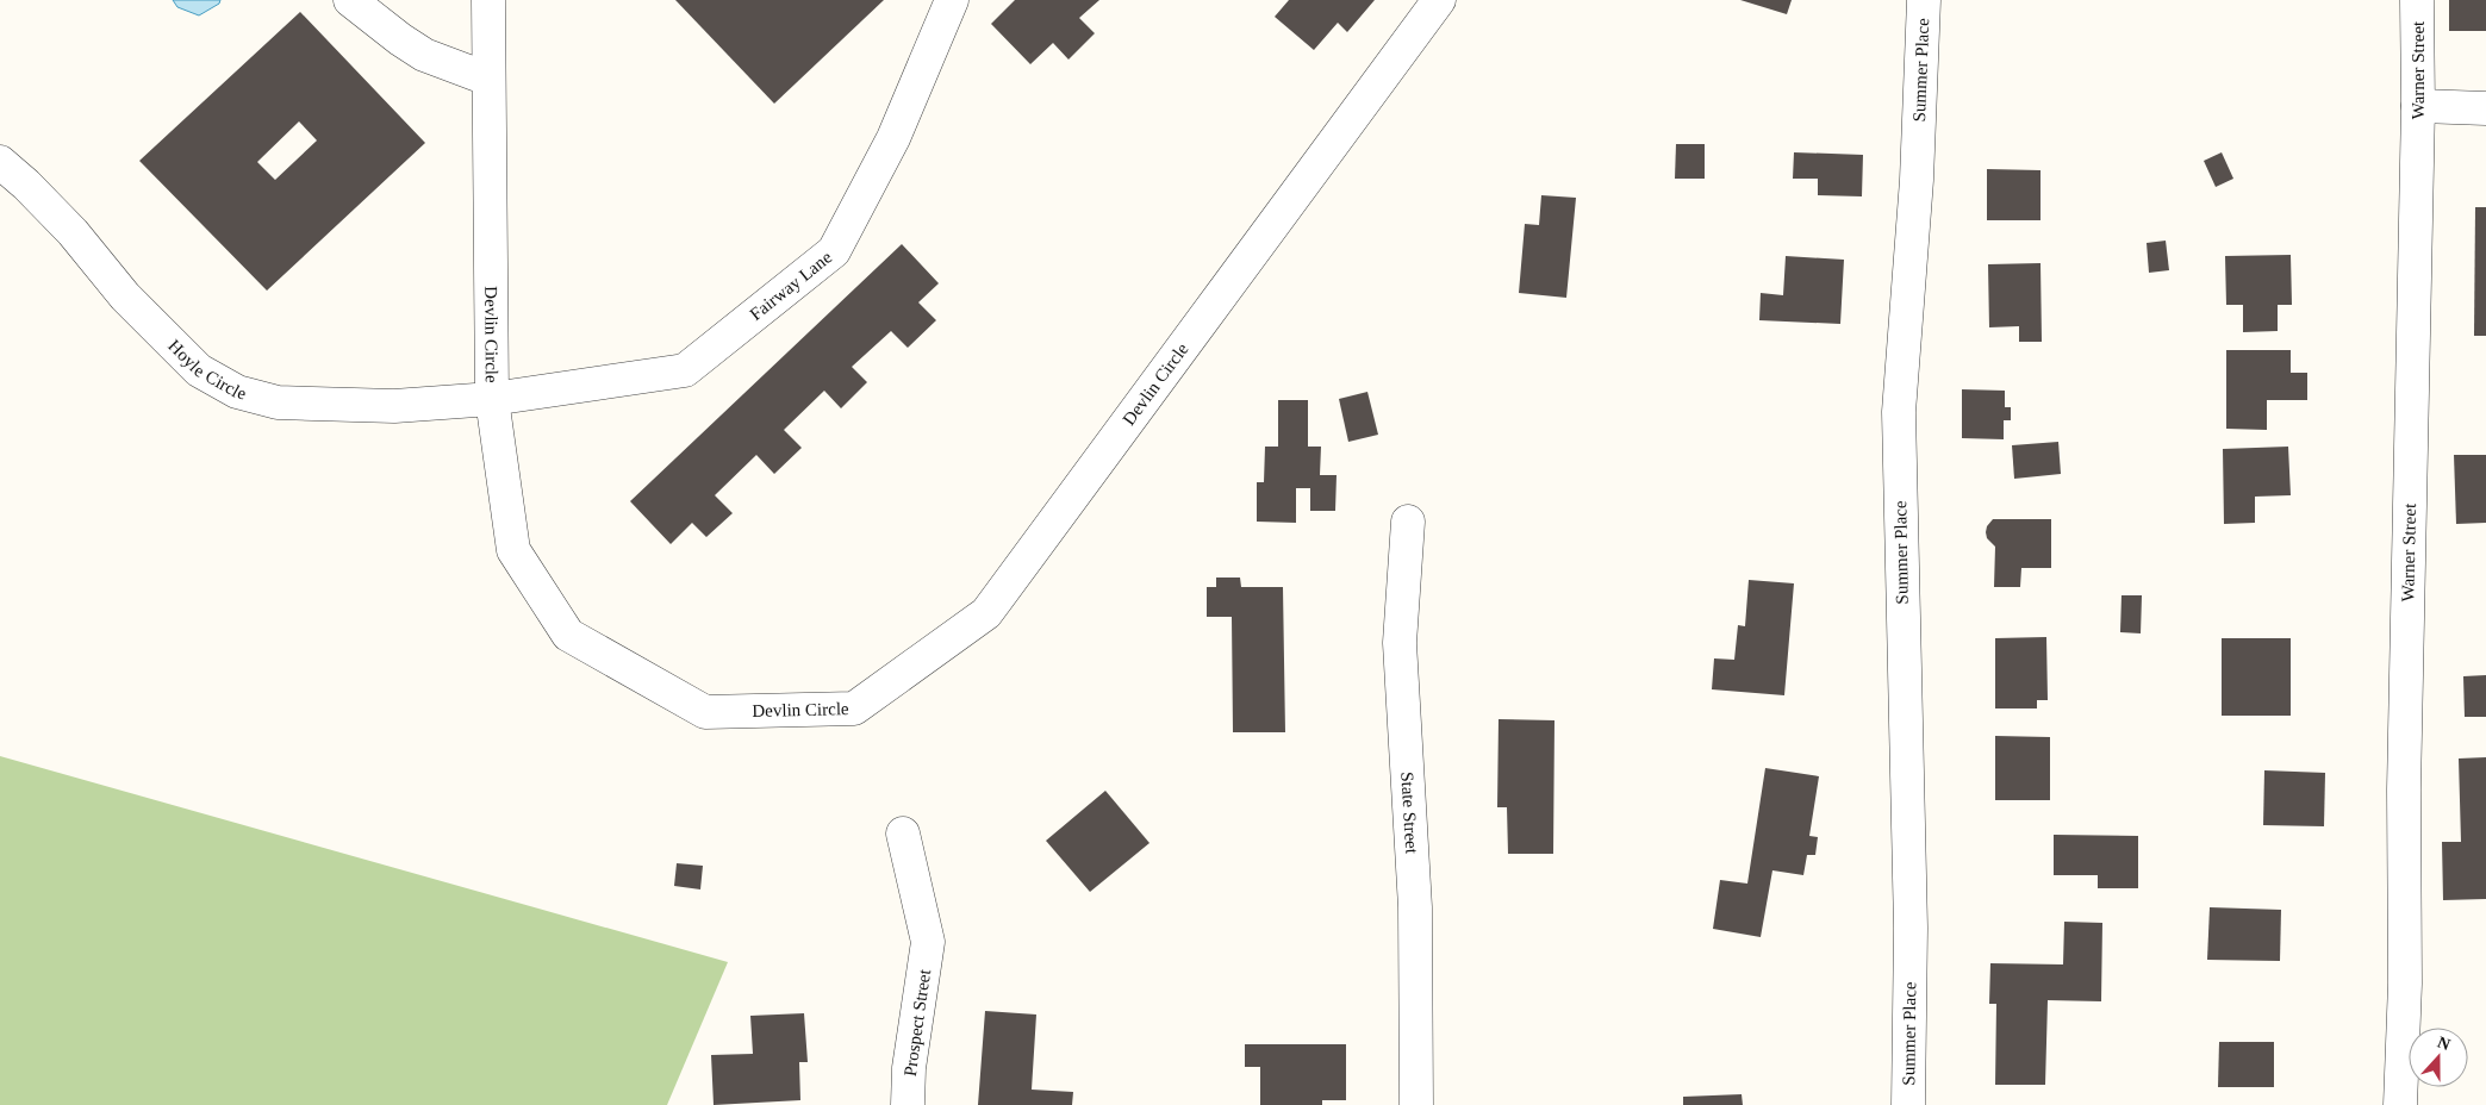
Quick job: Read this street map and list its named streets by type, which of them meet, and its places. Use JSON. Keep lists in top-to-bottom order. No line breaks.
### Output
{"streets":{"street":["Summer Place","Warner Street","Fairway Lane","Devlin Circle","Hoyle Circle","State Street","Prospect Street"]},"crossings":[["Fairway Lane","Devlin Circle"],["Fairway Lane","Hoyle Circle"],["Devlin Circle","Hoyle Circle"]],"north":"top"}
